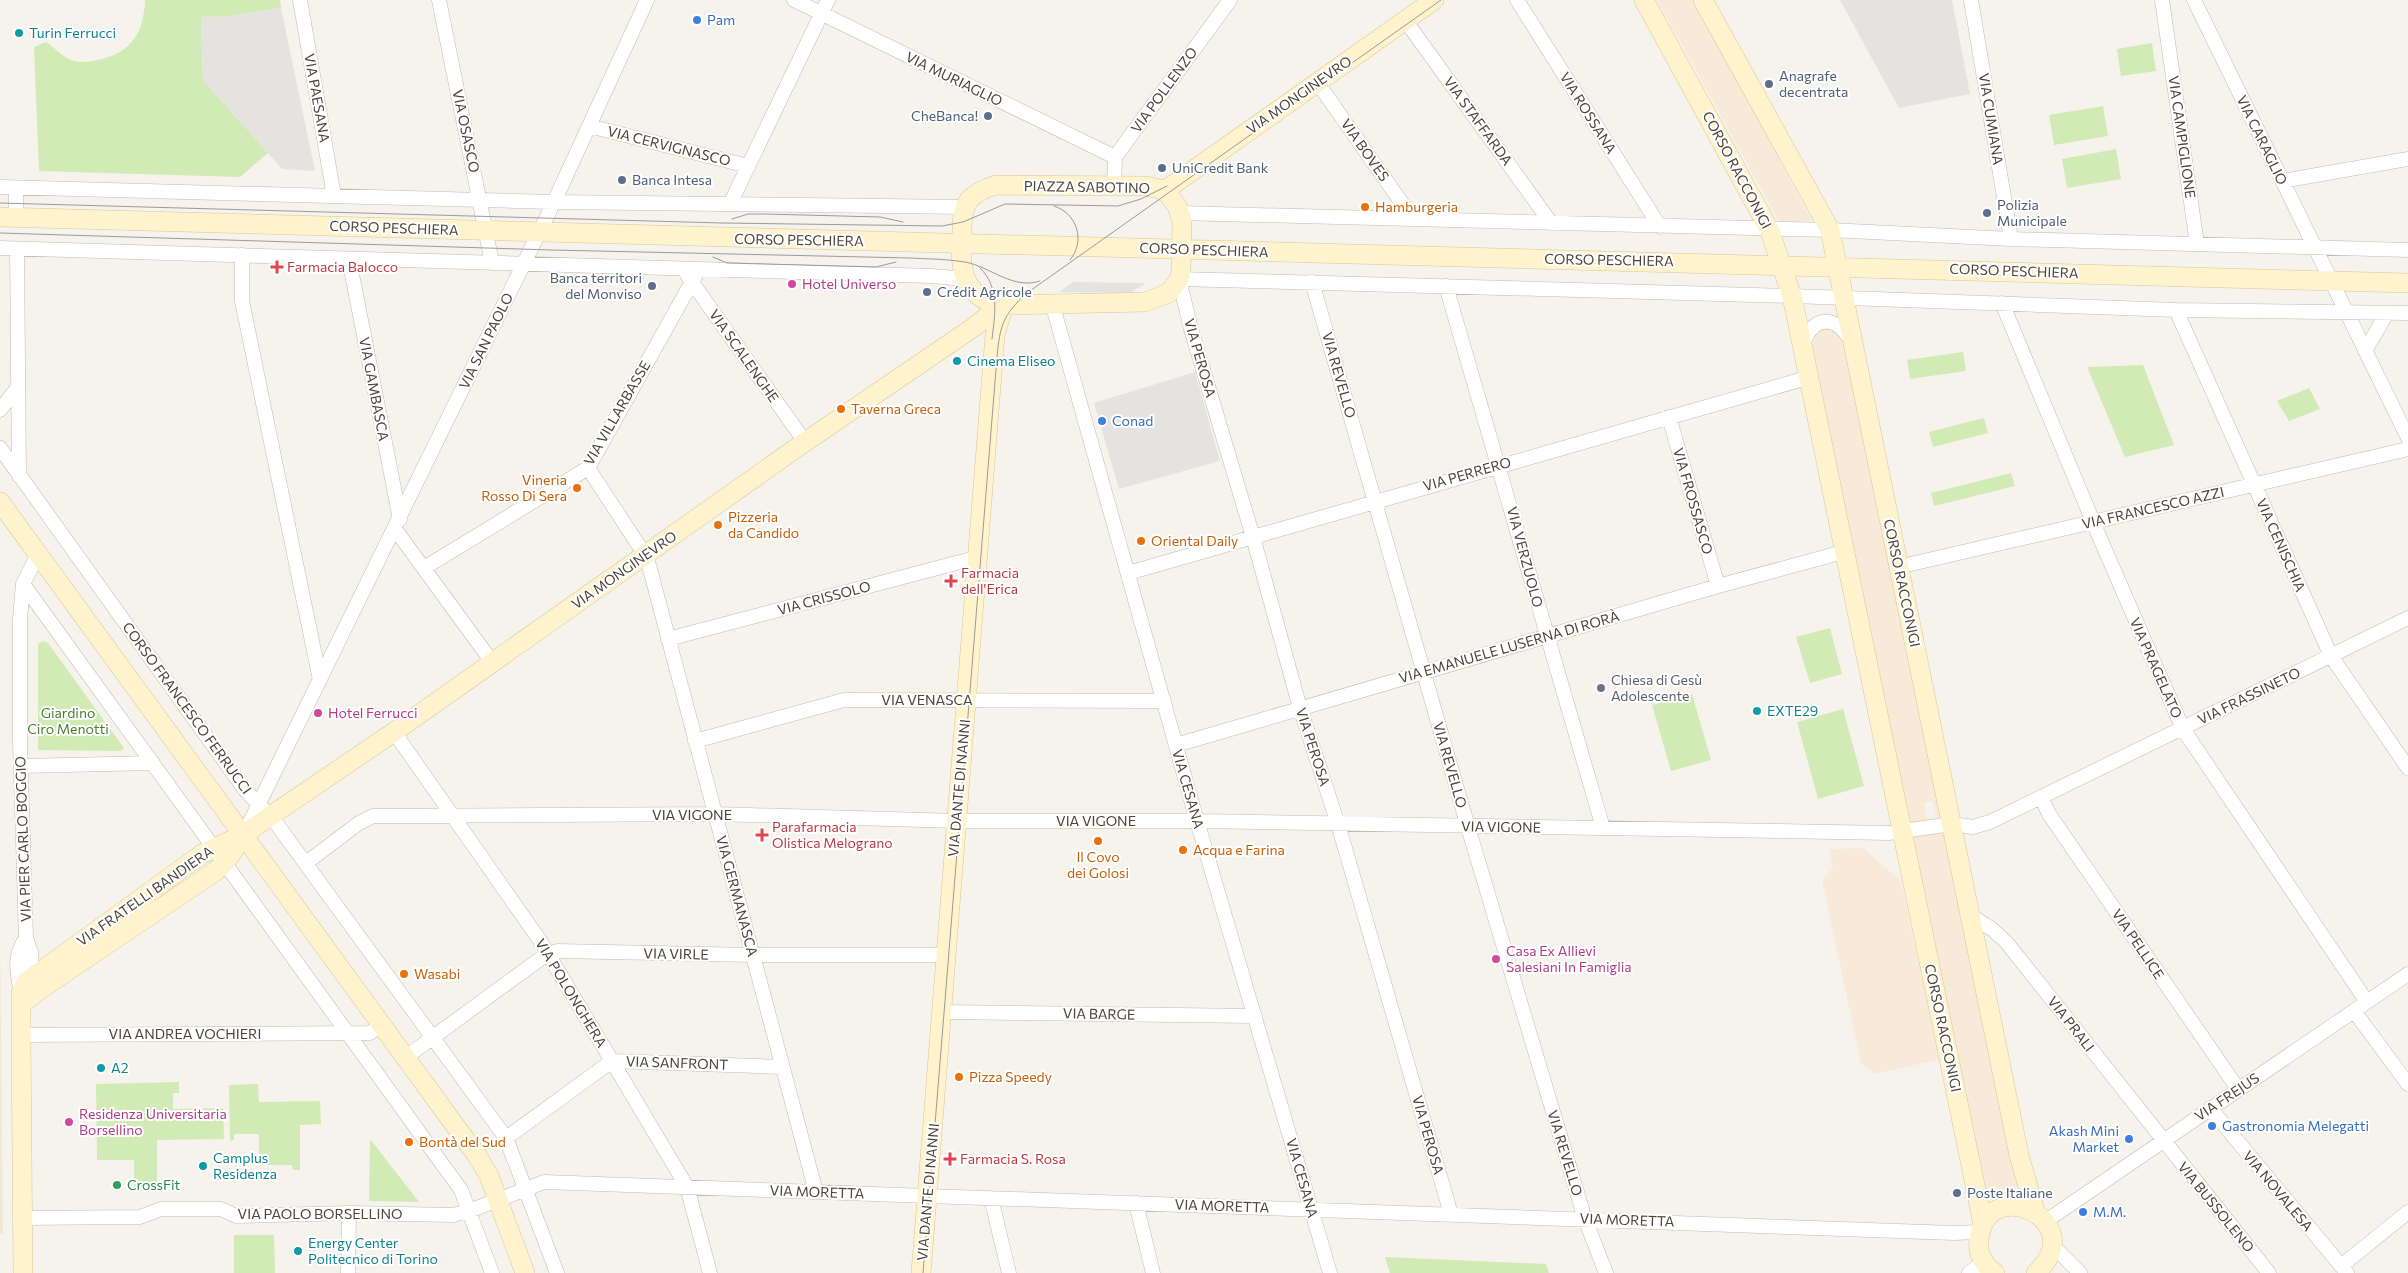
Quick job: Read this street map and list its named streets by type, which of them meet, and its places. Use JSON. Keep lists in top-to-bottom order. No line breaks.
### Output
{"streets":{"street":["VIA MURIAGLIO","VIA POLLENZO","VIA MONGINEVRO","VIA PAESANA","VIA ROSSANA","VIA CUMIANA","VIA STAFFARDA","VIA OSASCO","VIA CAMPIGLIONE","VIA CARAGLIO","VIA CERVIGNASCO","VIA BOVES","CORSO RACCONIGI","PIAZZA SABOTINO","CORSO PESCHIERA","VIA SAN PAOLO","VIA SCALENGHE","VIA PEROSA","VIA REVELLO","VIA GAMBASCA","VIA VILLARBASSE","VIA PERRERO","VIA FROSSASCO","VIA FRANCESCO AZZI","VIA CENISCHIA","VIA VERZUOLO","VIA CRISSOLO","VIA EMANUELE LUSERNA DI RORÀ","VIA PRAGELATO","VIA FRASSINETO","VIA VENASCA","CORSO FRANCESCO FERRUCCI","VIA DANTE DI NANNI","VIA CESANA","VIA VIGONE","VIA PIER CARLO BOGGIO","VIA FRATELLI BANDIERA","VIA GERMANASCA","VIA PELLICE","VIA VIRLE","VIA POLONGHERA","VIA BARGE","VIA PRALI","VIA ANDREA VOCHIERI","VIA SANFRONT","VIA FREJUS","VIA NOVALESA","VIA MORETTA","VIA BUSSOLENO","VIA PAOLO BORSELLINO"]},"crossings":[["VIA MURIAGLIO","VIA POLLENZO"],["VIA MONGINEVRO","VIA STAFFARDA"],["VIA MONGINEVRO","VIA BOVES"],["VIA MONGINEVRO","PIAZZA SABOTINO"],["VIA MONGINEVRO","VIA SAN PAOLO"],["VIA MONGINEVRO","VIA SCALENGHE"],["VIA MONGINEVRO","VIA GAMBASCA"],["VIA MONGINEVRO","CORSO FRANCESCO FERRUCCI"],["VIA MONGINEVRO","VIA DANTE DI NANNI"],["VIA MONGINEVRO","VIA FRATELLI BANDIERA"],["VIA MONGINEVRO","VIA GERMANASCA"],["VIA MONGINEVRO","VIA POLONGHERA"],["VIA OSASCO","CORSO PESCHIERA"],["VIA CARAGLIO","CORSO PESCHIERA"],["VIA CERVIGNASCO","VIA SAN PAOLO"],["CORSO RACCONIGI","CORSO PESCHIERA"],["CORSO RACCONIGI","VIA PERRERO"],["CORSO RACCONIGI","VIA FRANCESCO AZZI"],["CORSO RACCONIGI","VIA EMANUELE LUSERNA DI RORÀ"],["CORSO RACCONIGI","VIA FRASSINETO"],["CORSO RACCONIGI","VIA VIGONE"],["CORSO RACCONIGI","VIA PRALI"],["CORSO RACCONIGI","VIA FREJUS"],["CORSO RACCONIGI","VIA MORETTA"],["CORSO PESCHIERA","VIA SAN PAOLO"],["CORSO PESCHIERA","VIA PEROSA"],["CORSO PESCHIERA","VIA REVELLO"],["CORSO PESCHIERA","VIA CENISCHIA"],["CORSO PESCHIERA","VIA VERZUOLO"],["CORSO PESCHIERA","VIA PRAGELATO"],["VIA SAN PAOLO","VIA SCALENGHE"],["VIA SAN PAOLO","VIA GAMBASCA"],["VIA SAN PAOLO","CORSO FRANCESCO FERRUCCI"],["VIA SCALENGHE","VIA VILLARBASSE"],["VIA PEROSA","VIA PERRERO"],["VIA PEROSA","VIA EMANUELE LUSERNA DI RORÀ"],["VIA PEROSA","VIA VIGONE"],["VIA PEROSA","VIA MORETTA"],["VIA REVELLO","VIA PERRERO"],["VIA REVELLO","VIA EMANUELE LUSERNA DI RORÀ"],["VIA REVELLO","VIA VIGONE"],["VIA REVELLO","VIA MORETTA"],["VIA GAMBASCA","VIA VILLARBASSE"],["VIA VILLARBASSE","VIA GERMANASCA"],["VIA PERRERO","VIA FROSSASCO"],["VIA PERRERO","VIA VERZUOLO"],["VIA PERRERO","VIA CESANA"],["VIA FROSSASCO","VIA EMANUELE LUSERNA DI RORÀ"],["VIA FRANCESCO AZZI","VIA CENISCHIA"],["VIA FRANCESCO AZZI","VIA PRAGELATO"],["VIA CENISCHIA","VIA FRASSINETO"],["VIA VERZUOLO","VIA EMANUELE LUSERNA DI RORÀ"],["VIA VERZUOLO","VIA VIGONE"],["VIA CRISSOLO","VIA DANTE DI NANNI"],["VIA CRISSOLO","VIA GERMANASCA"],["VIA EMANUELE LUSERNA DI RORÀ","VIA CESANA"],["VIA PRAGELATO","VIA FRASSINETO"],["VIA PRAGELATO","VIA FREJUS"],["VIA FRASSINETO","VIA PELLICE"],["VIA VENASCA","VIA DANTE DI NANNI"],["VIA VENASCA","VIA CESANA"],["VIA VENASCA","VIA GERMANASCA"],["CORSO FRANCESCO FERRUCCI","VIA VIGONE"],["CORSO FRANCESCO FERRUCCI","VIA PIER CARLO BOGGIO"],["CORSO FRANCESCO FERRUCCI","VIA FRATELLI BANDIERA"],["CORSO FRANCESCO FERRUCCI","VIA VIRLE"],["CORSO FRANCESCO FERRUCCI","VIA SANFRONT"],["CORSO FRANCESCO FERRUCCI","VIA MORETTA"],["VIA DANTE DI NANNI","VIA VIGONE"],["VIA DANTE DI NANNI","VIA VIRLE"],["VIA DANTE DI NANNI","VIA BARGE"],["VIA DANTE DI NANNI","VIA MORETTA"],["VIA CESANA","VIA VIGONE"],["VIA CESANA","VIA BARGE"],["VIA CESANA","VIA MORETTA"],["VIA VIGONE","VIA GERMANASCA"],["VIA VIGONE","VIA POLONGHERA"],["VIA PIER CARLO BOGGIO","VIA FRATELLI BANDIERA"],["VIA GERMANASCA","VIA VIRLE"],["VIA GERMANASCA","VIA SANFRONT"],["VIA GERMANASCA","VIA MORETTA"],["VIA PELLICE","VIA FREJUS"],["VIA VIRLE","VIA POLONGHERA"],["VIA POLONGHERA","VIA SANFRONT"],["VIA POLONGHERA","VIA MORETTA"],["VIA PRALI","VIA FREJUS"],["VIA PRALI","VIA BUSSOLENO"],["VIA FREJUS","VIA NOVALESA"],["VIA FREJUS","VIA BUSSOLENO"],["VIA MORETTA","VIA PAOLO BORSELLINO"]],"parks":["Giardino Ciro Menotti"],"places":{"other":["Pam","Turin Ferrucci","Anagrafe decentrata","CheBanca!","UniCredit Bank","Banca Intesa","Hamburgeria","Polizia Municipale","Hotel Universo","Banca territori del Monviso","Crédit Agricole","Cinema Eliseo","Taverna Greca","Conad","Vineria Rosso Di Sera","Pizzeria da Candido","Oriental Daily","Chiesa di Gesù Adolescente","EXTE29","Hotel Ferrucci","Il Covo dei Golosi","Acqua e Farina","Casa Ex Allievi Salesiani In Famiglia","Wasabi","A2","Pizza Speedy","Residenza Universitaria Borsellino","Gastronomia Melegatti","Akash Mini Market","Bontà del Sud","Camplus Residenza","CrossFit","Poste Italiane","M.M.","Energy Center Politecnico di Torino"],"health":["Farmacia Balocco","Farmacia dell'Erica","Parafarmacia Olistica Melograno","Farmacia S. Rosa"]}}
